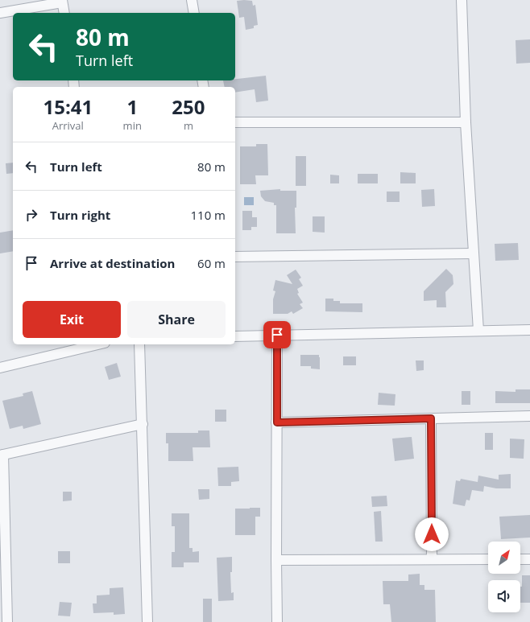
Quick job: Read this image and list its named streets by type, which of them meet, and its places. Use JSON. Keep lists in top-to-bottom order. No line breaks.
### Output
{"north":"top right","page":{"turn":["80 m","Turn left"],"eta":["15:41","Arrival","1","min","250","m"],"list":[{"name":"Turn left","value":"80 m"},{"name":"Turn right","value":"110 m"},{"name":"Arrive at destination","value":"60 m"}],"buttons":["Exit","Share"]}}
